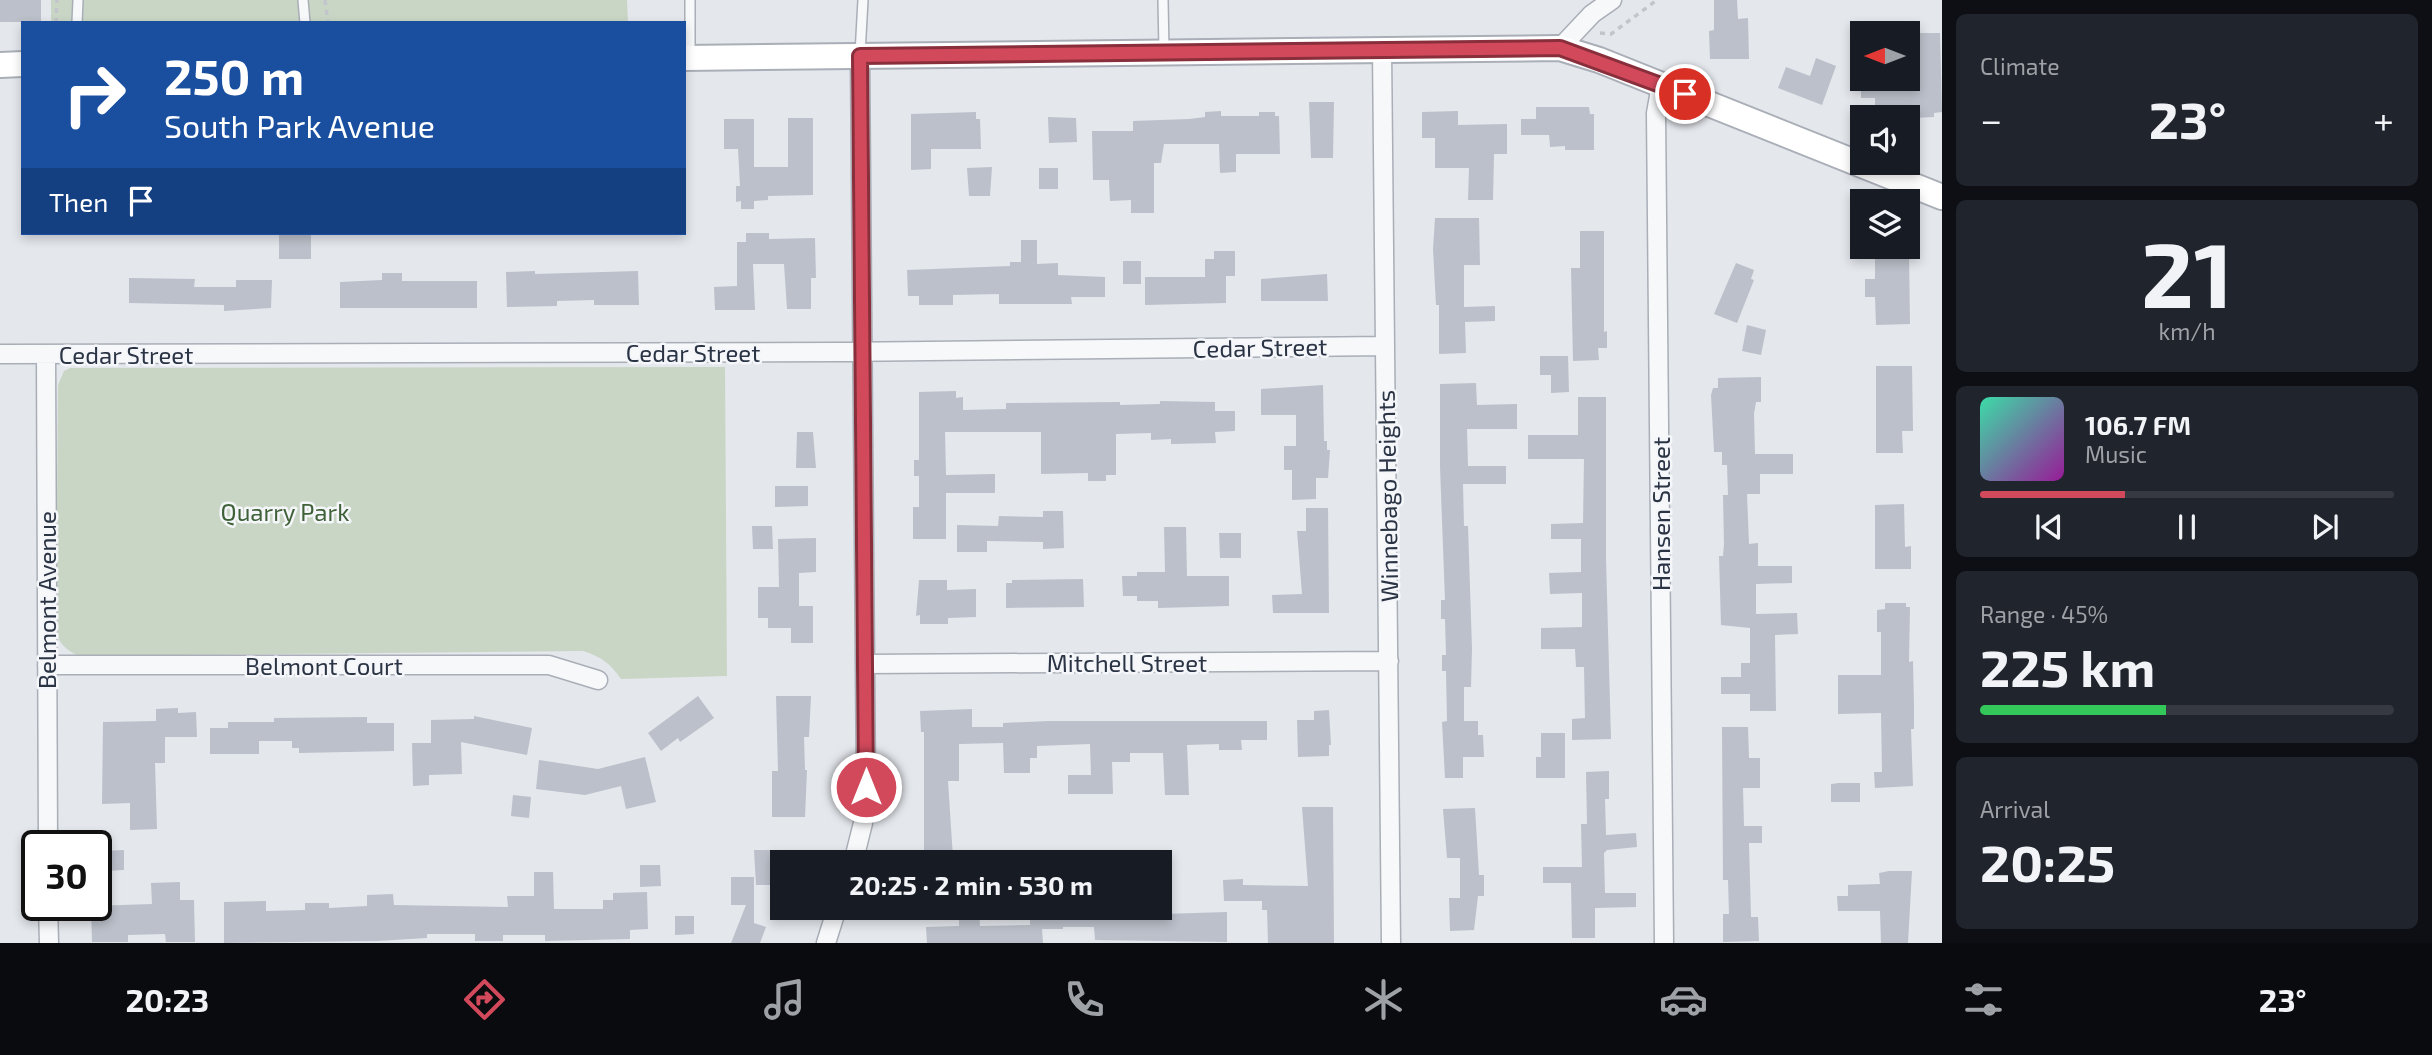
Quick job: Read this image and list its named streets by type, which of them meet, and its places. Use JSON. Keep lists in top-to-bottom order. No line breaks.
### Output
{"streets":{"street":["Cedar Street","Winnebago Heights","Hansen Street","Belmont Avenue","Mitchell Street","Belmont Court"]},"crossings":[["Cedar Street","Winnebago Heights"],["Cedar Street","Belmont Avenue"],["Winnebago Heights","Mitchell Street"],["Belmont Avenue","Belmont Court"]],"parks":["Quarry Park"],"north":"left","page":{"tile":["Climate",["21","km/h"],["Range · 45%","225 km"],["Arrival","20:25"]],"turn":["250 m","South Park Avenue"],"heat":["−","23°","+"],"then":"Then","song":["106.7 FM","Music"],"limit":"30","trip":"20:25 · 2 min · 530 m","tabs":["20:23","23°"]}}
